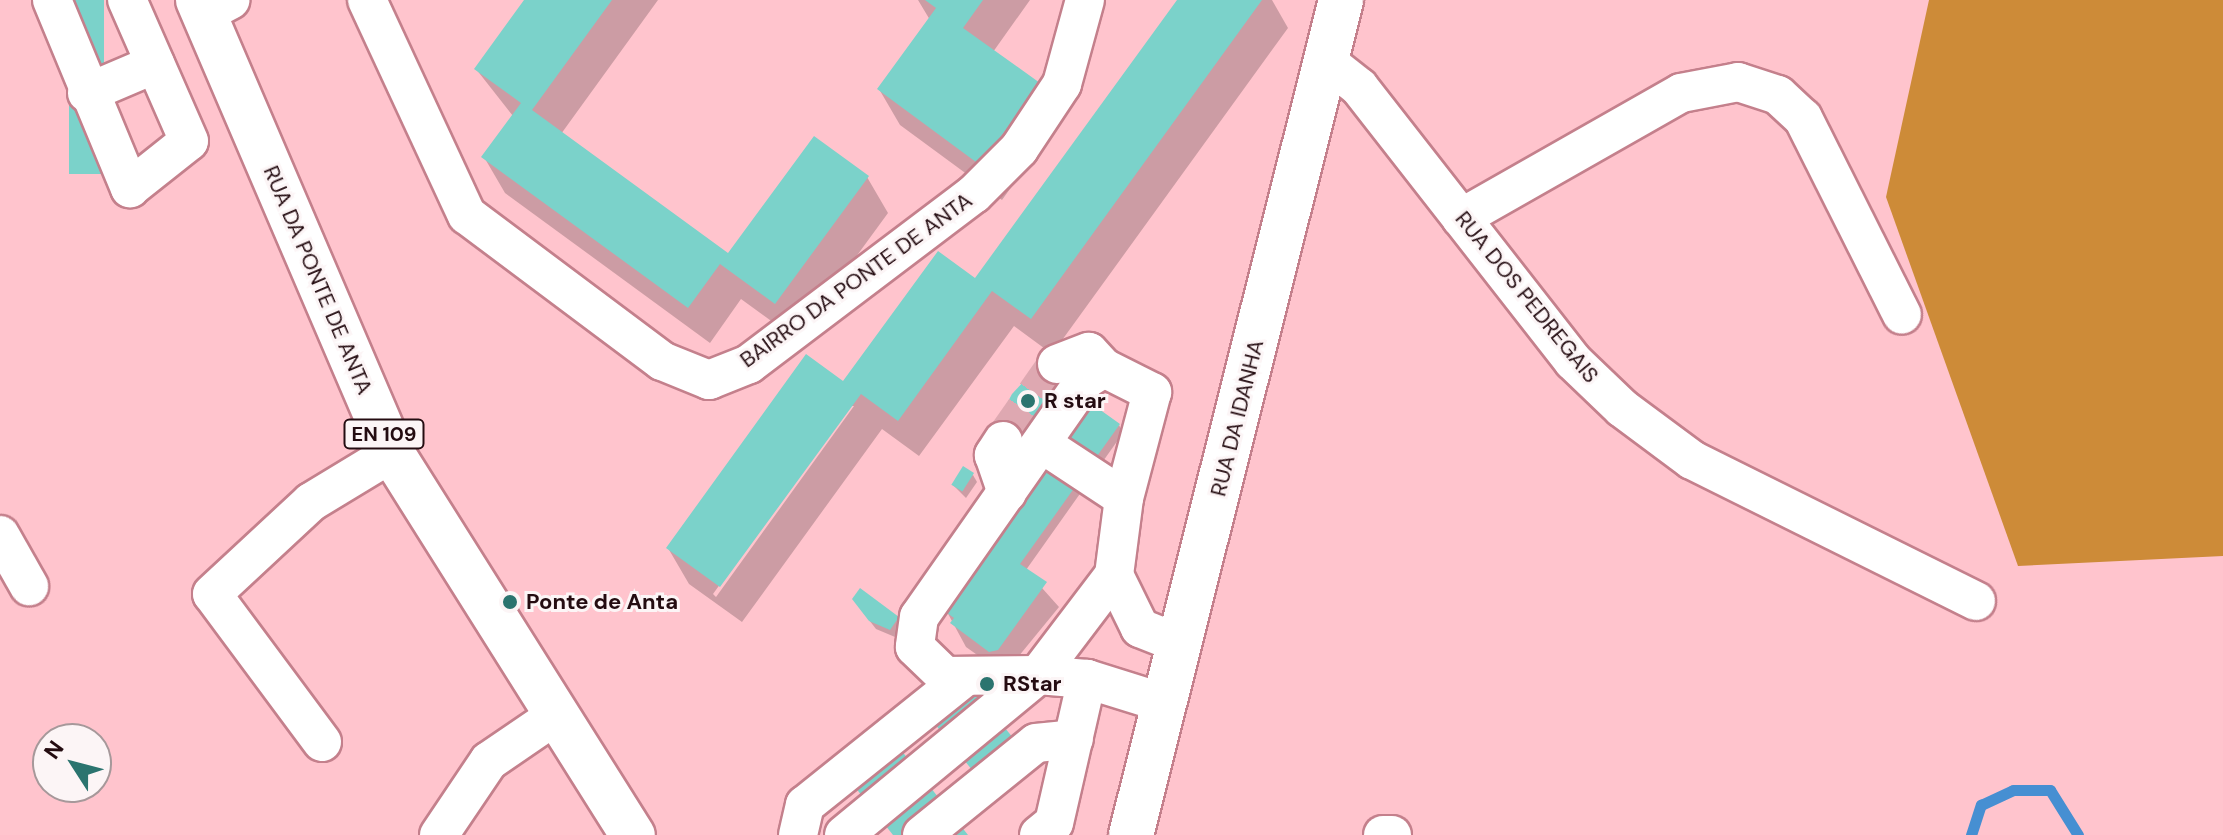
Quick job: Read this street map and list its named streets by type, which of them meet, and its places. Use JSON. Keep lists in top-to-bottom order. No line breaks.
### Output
{"streets":{"main road":["RUA DA PONTE DE ANTA","RUA DA IDANHA","EN 109"],"street":["BAIRRO DA PONTE DE ANTA","RUA DOS PEDREGAIS"]},"crossings":[["RUA DOS PEDREGAIS","RUA DA IDANHA"]],"places":["R star","Ponte de Anta","RStar"],"north":"top left"}
